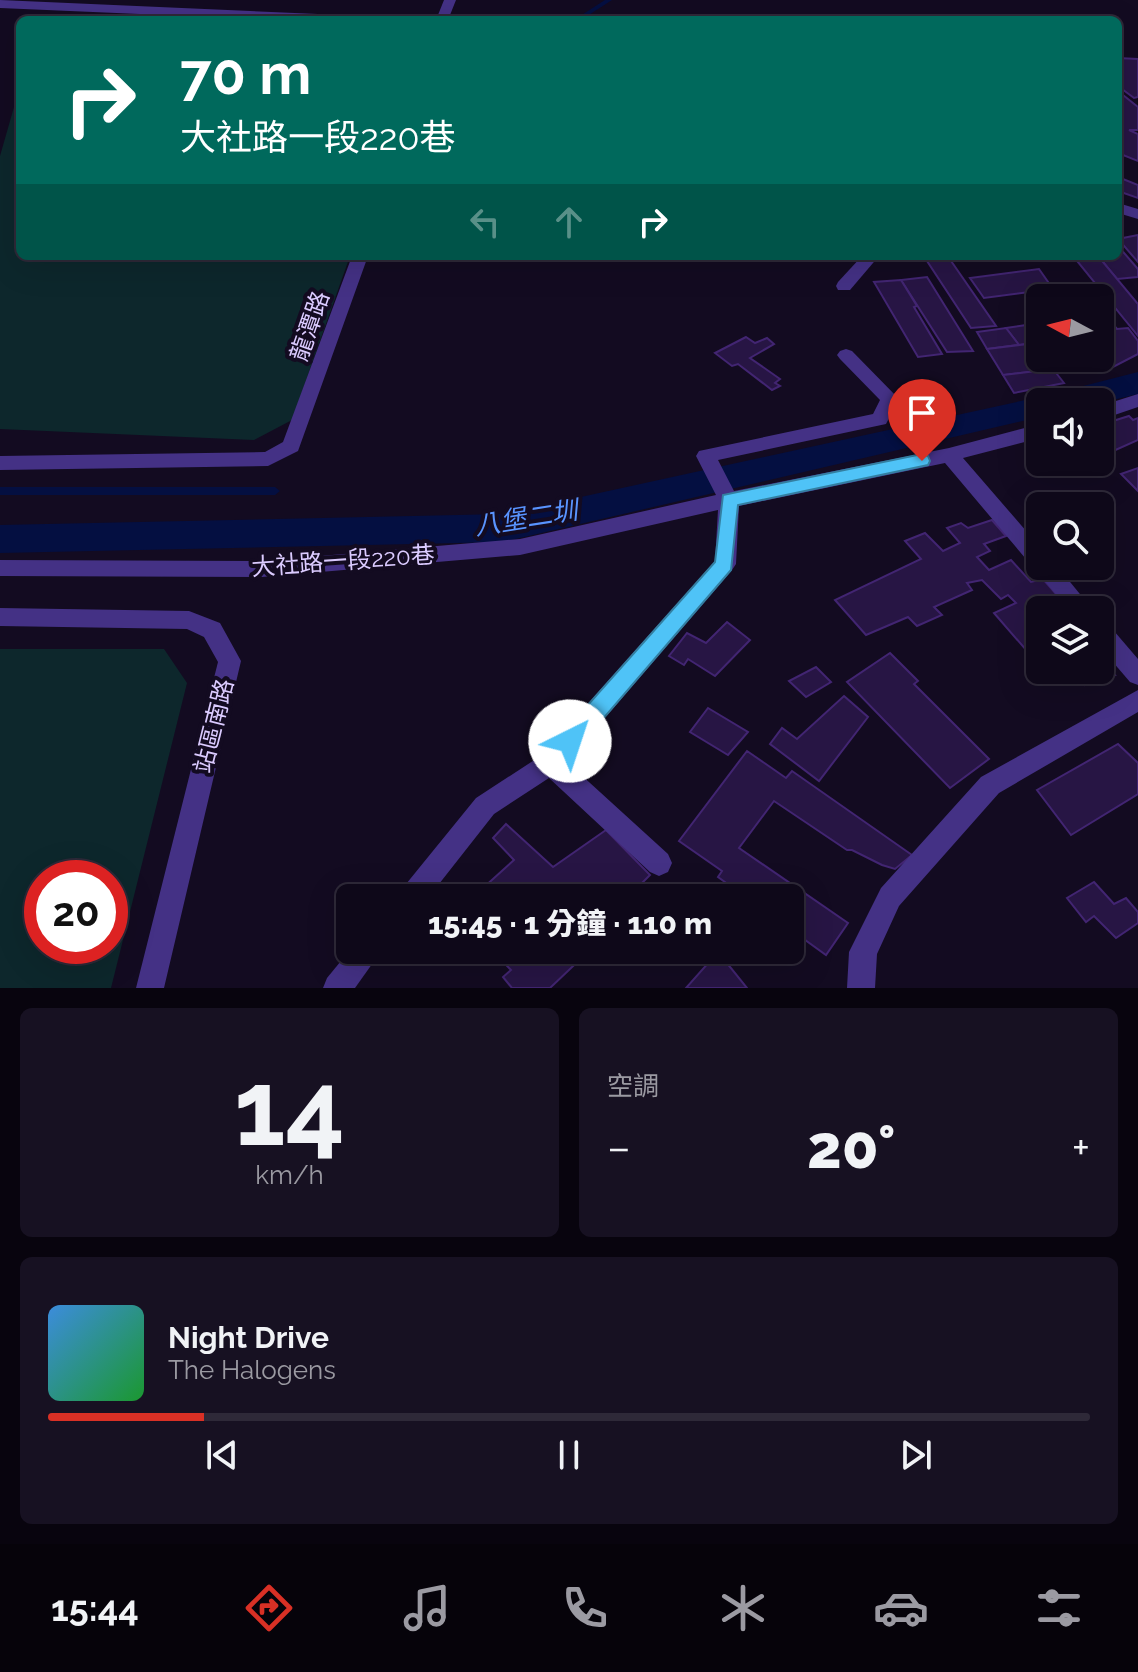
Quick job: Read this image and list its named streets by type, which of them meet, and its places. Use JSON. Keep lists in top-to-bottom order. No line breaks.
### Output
{"streets":{"street":["龍潭路","大社路一段220巷","站區南路"]},"water":["八堡二圳"],"north":"left","page":{"turn":["70 m","大社路一段220巷"],"limit":"20","trip":"15:45 · 1 分鐘 · 110 m","tile":[["14","km/h"],"空調"],"heat":["−","20°","+"],"song":["Night Drive","The Halogens"],"tabs":"15:44"}}
